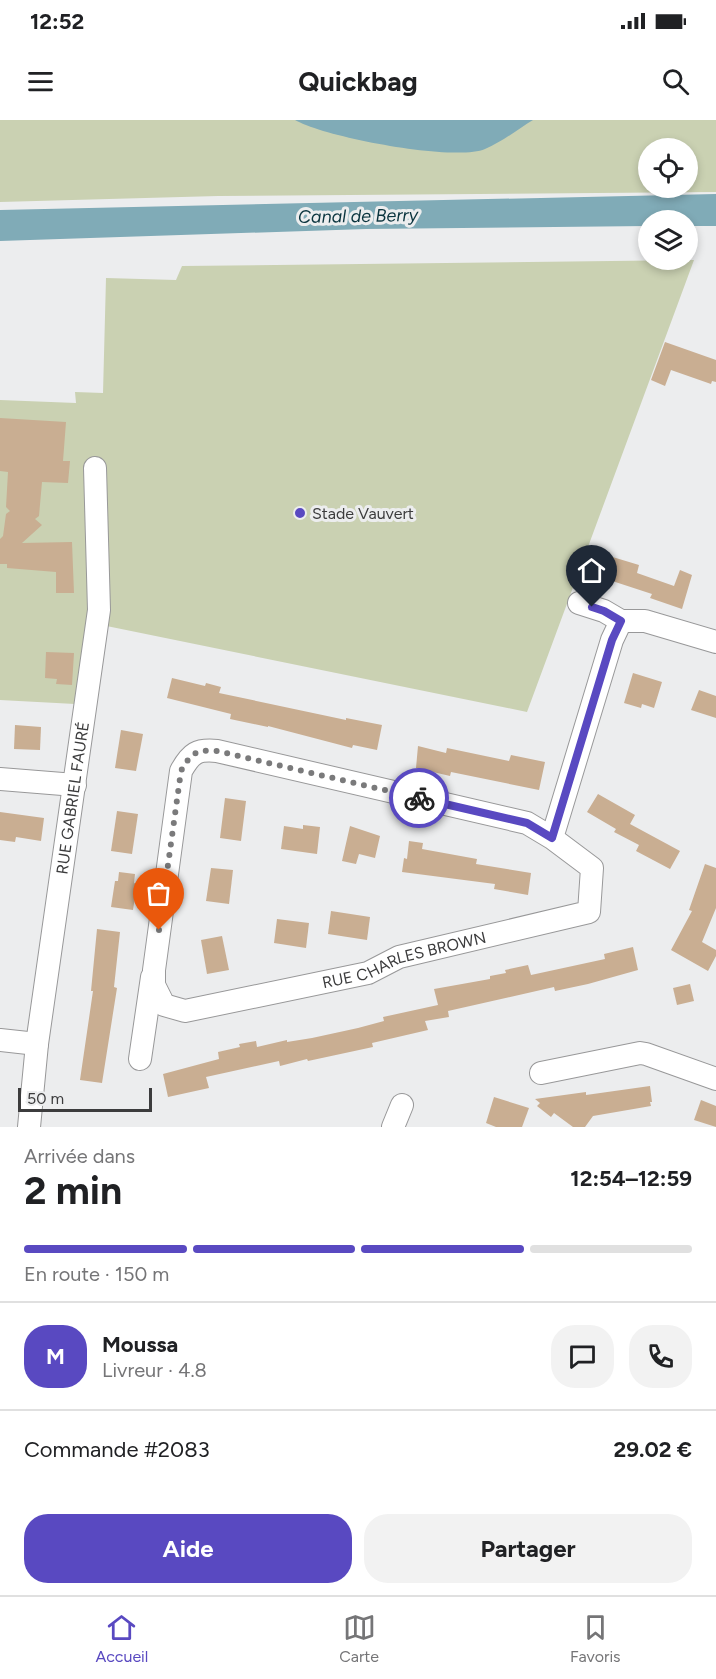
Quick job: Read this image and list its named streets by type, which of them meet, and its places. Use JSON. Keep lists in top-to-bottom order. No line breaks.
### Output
{"streets":{"street":["RUE GABRIEL FAURÉ","RUE CHARLES BROWN"]},"water":["Canal de Berry"],"places":["Stade Vauvert"],"scale_bar":"50 m","page":{"status":"12:52","header":"Quickbag","scale":"50 m","heading":["2 min","Arrivée dans","12:54–12:59"],"panel":["Moussa","Livreur · 4.8","Commande #2083","29.02 €"],"bar":"En route · 150 m","round":"M","buttons":["Aide","Partager"],"tabs":["Accueil","Carte","Favoris"]}}
